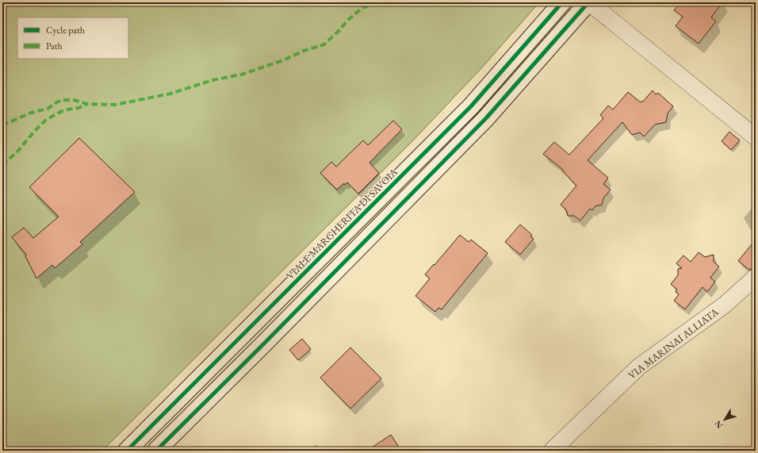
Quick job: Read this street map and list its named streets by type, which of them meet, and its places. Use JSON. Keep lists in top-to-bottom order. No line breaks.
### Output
{"streets":{"street":["VIALE MARGHERITA DI SAVOIA","VIA MARINAI ALLIATA"]},"legend":["Cycle path","Path"],"north":"bottom left"}
